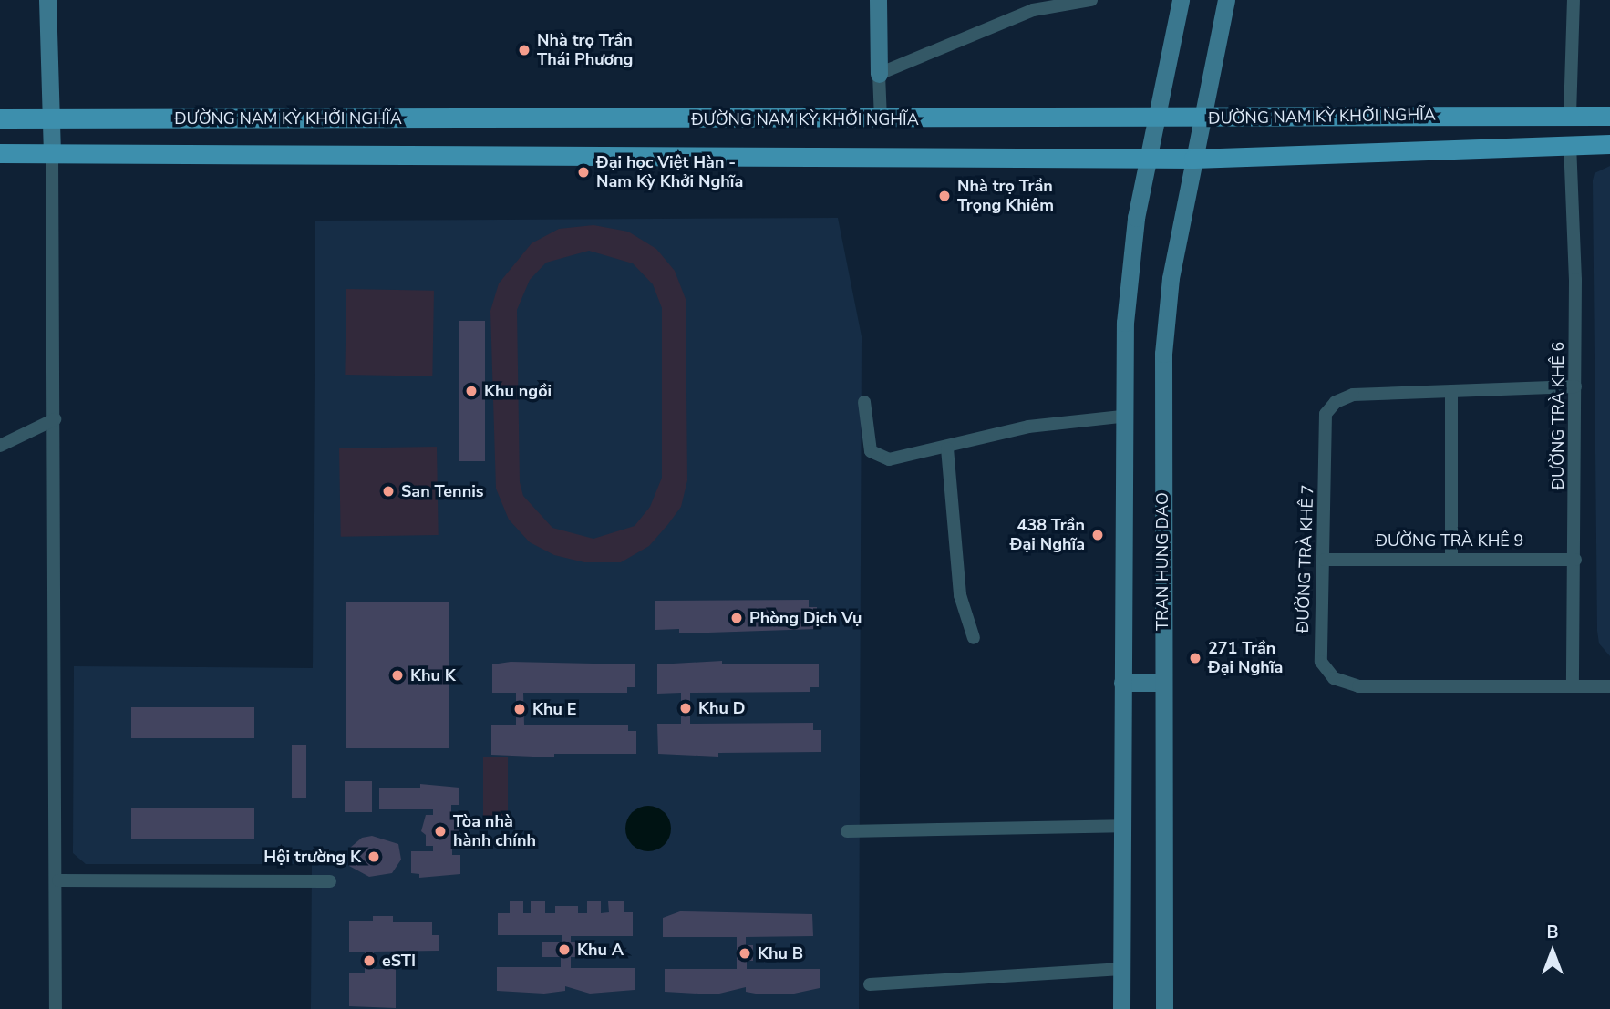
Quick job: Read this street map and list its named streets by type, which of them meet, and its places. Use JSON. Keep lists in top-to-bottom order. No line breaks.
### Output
{"streets":{"main road":["ĐƯỜNG NAM KỲ KHỞI NGHĨA","TRAN HUNG DAO"],"street":["ĐƯỜNG TRÀ KHÊ 6","ĐƯỜNG TRÀ KHÊ 9","ĐƯỜNG TRÀ KHÊ 7"]},"crossings":[["ĐƯỜNG NAM KỲ KHỞI NGHĨA","ĐƯỜNG TRÀ KHÊ 6"],["ĐƯỜNG NAM KỲ KHỞI NGHĨA","TRAN HUNG DAO"],["ĐƯỜNG TRÀ KHÊ 6","ĐƯỜNG TRÀ KHÊ 9"],["ĐƯỜNG TRÀ KHÊ 6","ĐƯỜNG TRÀ KHÊ 7"],["ĐƯỜNG TRÀ KHÊ 9","ĐƯỜNG TRÀ KHÊ 7"]],"places":["Nhà trọ Trần Thái Phương","Đại học Việt Hàn - Nam Kỳ Khởi Nghĩa","Nhà trọ Trần Trọng Khiêm","Khu ngồi","San Tennis","438 Trần Đại Nghĩa","Phòng Dịch Vụ","271 Trần Đại Nghĩa","Khu K","Khu D","Khu E","Tòa nhà hành chính","Hội trường K","Khu A","Khu B","eSTI"],"north":"top"}
